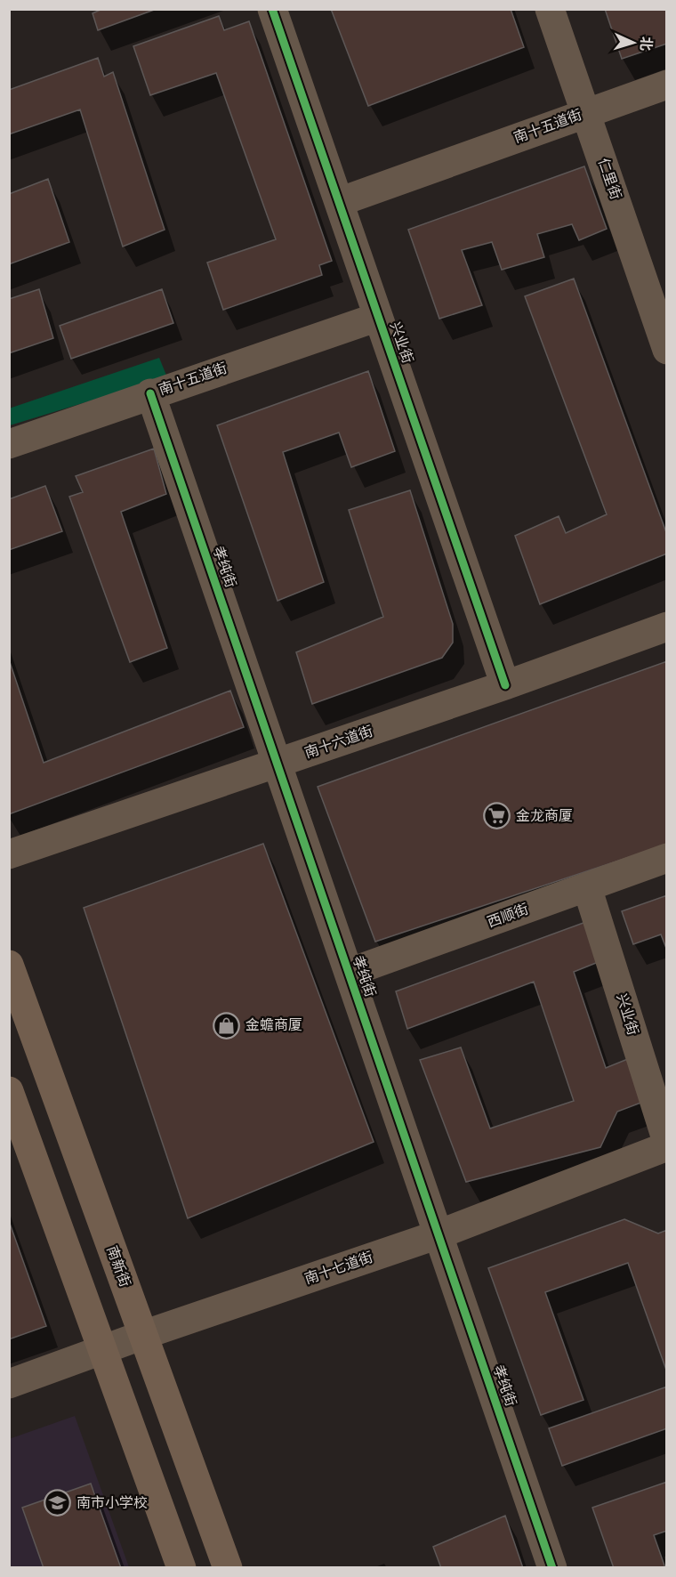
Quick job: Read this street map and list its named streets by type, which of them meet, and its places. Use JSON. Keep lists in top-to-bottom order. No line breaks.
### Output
{"streets":{"main road":["南新街"],"street":["南十五道街","仁里街","兴业街","孝纯街","南十六道街","西顺街","南十七道街"]},"crossings":[["南十五道街","仁里街"],["南十五道街","兴业街"],["南十五道街","孝纯街"],["兴业街","南十六道街"],["兴业街","西顺街"],["孝纯街","南十六道街"],["孝纯街","西顺街"],["孝纯街","南十七道街"],["南新街","南十七道街"]],"places":{"supermarket":["金龙商厦"],"shop":["金蟾商厦"],"school or university":["南市小学校"]},"north":"right"}
